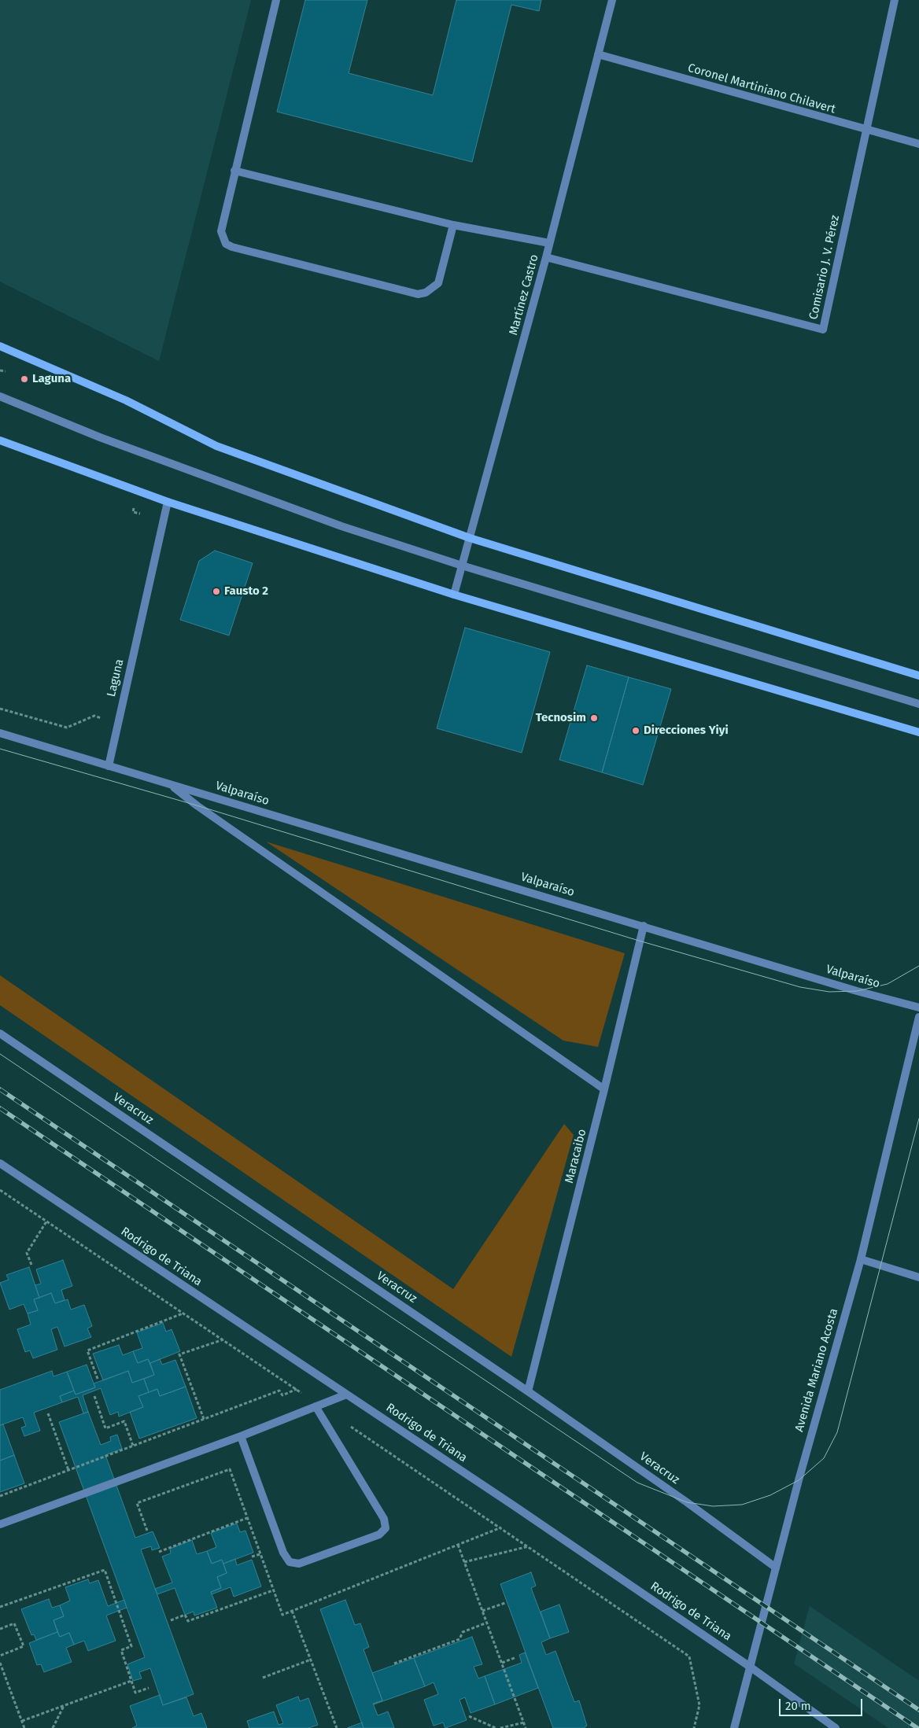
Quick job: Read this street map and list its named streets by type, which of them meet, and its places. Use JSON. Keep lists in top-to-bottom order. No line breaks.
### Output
{"streets":{"street":["Coronel Martiniano Chilavert","Comisario J. V. Pérez","Martínez Castro","Laguna","Valparaíso","Veracruz","Maracaibo","Rodrigo de Triana","Avenida Mariano Acosta"]},"crossings":[["Coronel Martiniano Chilavert","Comisario J. V. Pérez"],["Coronel Martiniano Chilavert","Martínez Castro"],["Comisario J. V. Pérez","Martínez Castro"],["Laguna","Valparaíso"],["Valparaíso","Maracaibo"],["Veracruz","Maracaibo"],["Veracruz","Avenida Mariano Acosta"],["Rodrigo de Triana","Avenida Mariano Acosta"]],"places":["Laguna","Fausto 2","Tecnosim","Direcciones Yiyi"],"scale_bar":"20 m"}
